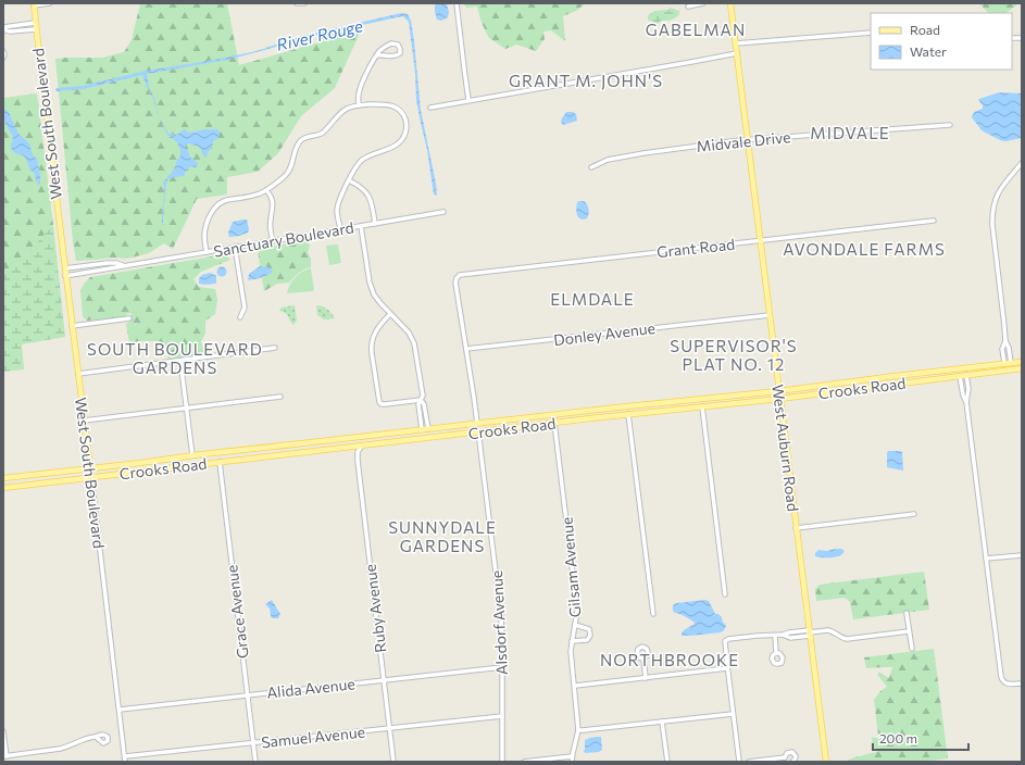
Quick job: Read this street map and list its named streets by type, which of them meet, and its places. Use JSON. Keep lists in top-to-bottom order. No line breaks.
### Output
{"streets":{"main road":["West South Boulevard","Crooks Road","West Auburn Road"],"street":["Midvale Drive","Sanctuary Boulevard","Grant Road","Donley Avenue","Gilsam Avenue","Ruby Avenue","Grace Avenue","Alsdorf Avenue","Alida Avenue","Samuel Avenue"]},"crossings":[["West South Boulevard","Sanctuary Boulevard"],["West South Boulevard","Crooks Road"],["West South Boulevard","Alida Avenue"],["West South Boulevard","Samuel Avenue"],["Midvale Drive","West Auburn Road"],["Grant Road","Donley Avenue"],["Grant Road","West Auburn Road"],["Donley Avenue","West Auburn Road"],["Crooks Road","West Auburn Road"],["Crooks Road","Gilsam Avenue"],["Crooks Road","Grace Avenue"],["Crooks Road","Alsdorf Avenue"],["Ruby Avenue","Alida Avenue"],["Ruby Avenue","Samuel Avenue"],["Grace Avenue","Alida Avenue"],["Grace Avenue","Samuel Avenue"],["Alsdorf Avenue","Alida Avenue"],["Alsdorf Avenue","Samuel Avenue"]],"districts":["GABELMAN","GRANT M. JOHN'S","MIDVALE","AVONDALE FARMS","ELMDALE","SUPERVISOR'S PLAT NO. 12","SOUTH BOULEVARD GARDENS","SUNNYDALE GARDENS","NORTHBROOKE"],"water":["River Rouge"],"legend":["Road","Water"],"scale_bar":"200 m"}
